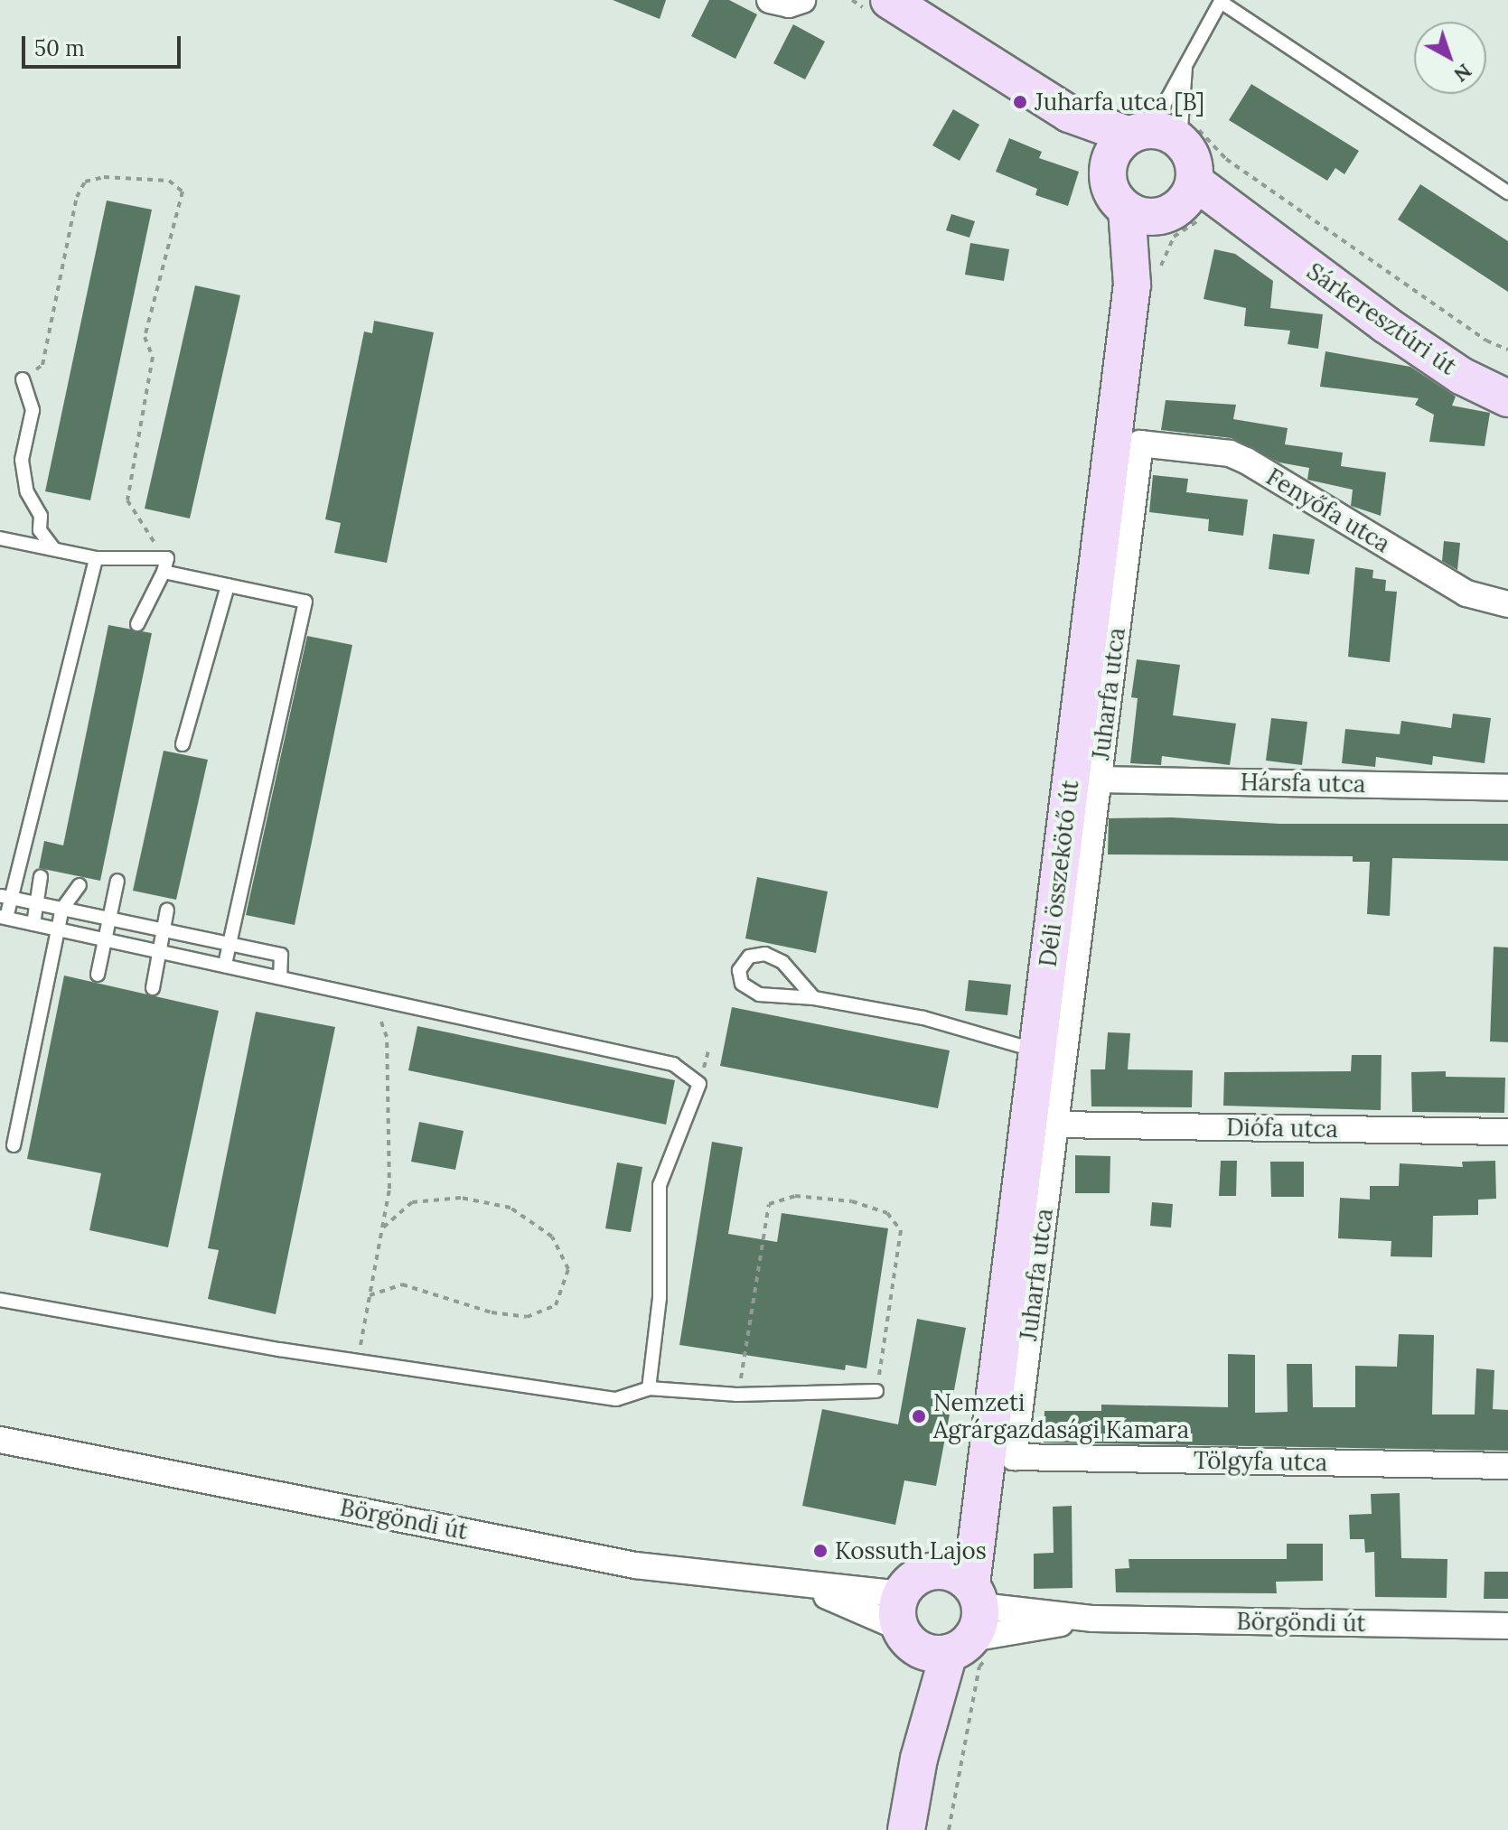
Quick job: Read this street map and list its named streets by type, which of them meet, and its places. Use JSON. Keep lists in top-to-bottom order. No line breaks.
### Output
{"streets":{"main road":["Sárkeresztúri út","Déli összekötő út"],"street":["Fenyőfa utca","Juharfa utca","Hársfa utca","Diófa utca","Tölgyfa utca","Börgöndi út"]},"crossings":[["Sárkeresztúri út","Déli összekötő út"],["Fenyőfa utca","Juharfa utca"],["Juharfa utca","Hársfa utca"],["Juharfa utca","Déli összekötő út"],["Juharfa utca","Diófa utca"],["Juharfa utca","Tölgyfa utca"],["Déli összekötő út","Tölgyfa utca"],["Déli összekötő út","Börgöndi út"]],"places":["Juharfa utca [B]","Nemzeti Agrárgazdasági Kamara","Kossuth Lajos"],"scale_bar":"50 m","north":"bottom right"}
